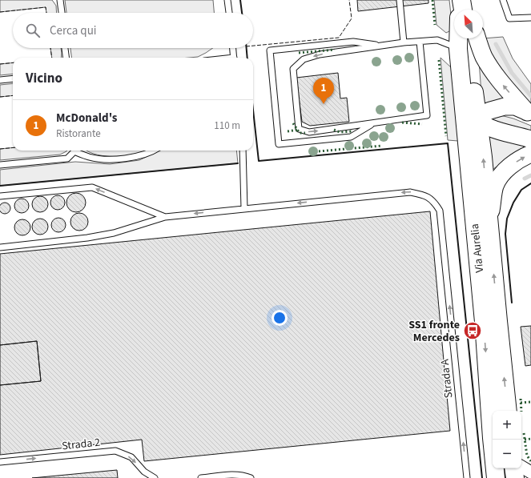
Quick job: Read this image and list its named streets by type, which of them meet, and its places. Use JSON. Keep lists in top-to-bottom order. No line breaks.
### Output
{"streets":{"main road":["Via Aurelia"],"lane":["Strada A","Strada 2"]},"one_way":["Strada 2"],"places":{"bus stop":["SS1 fronte Mercedes"]},"north":"top left","page":{"search":"Cerca qui","heading":"Vicino","pins":"1","list":[{"mark":"1","name":"McDonald's","note":"Ristorante","value":"110 m"}],"map_buttons":["+","−"]}}
